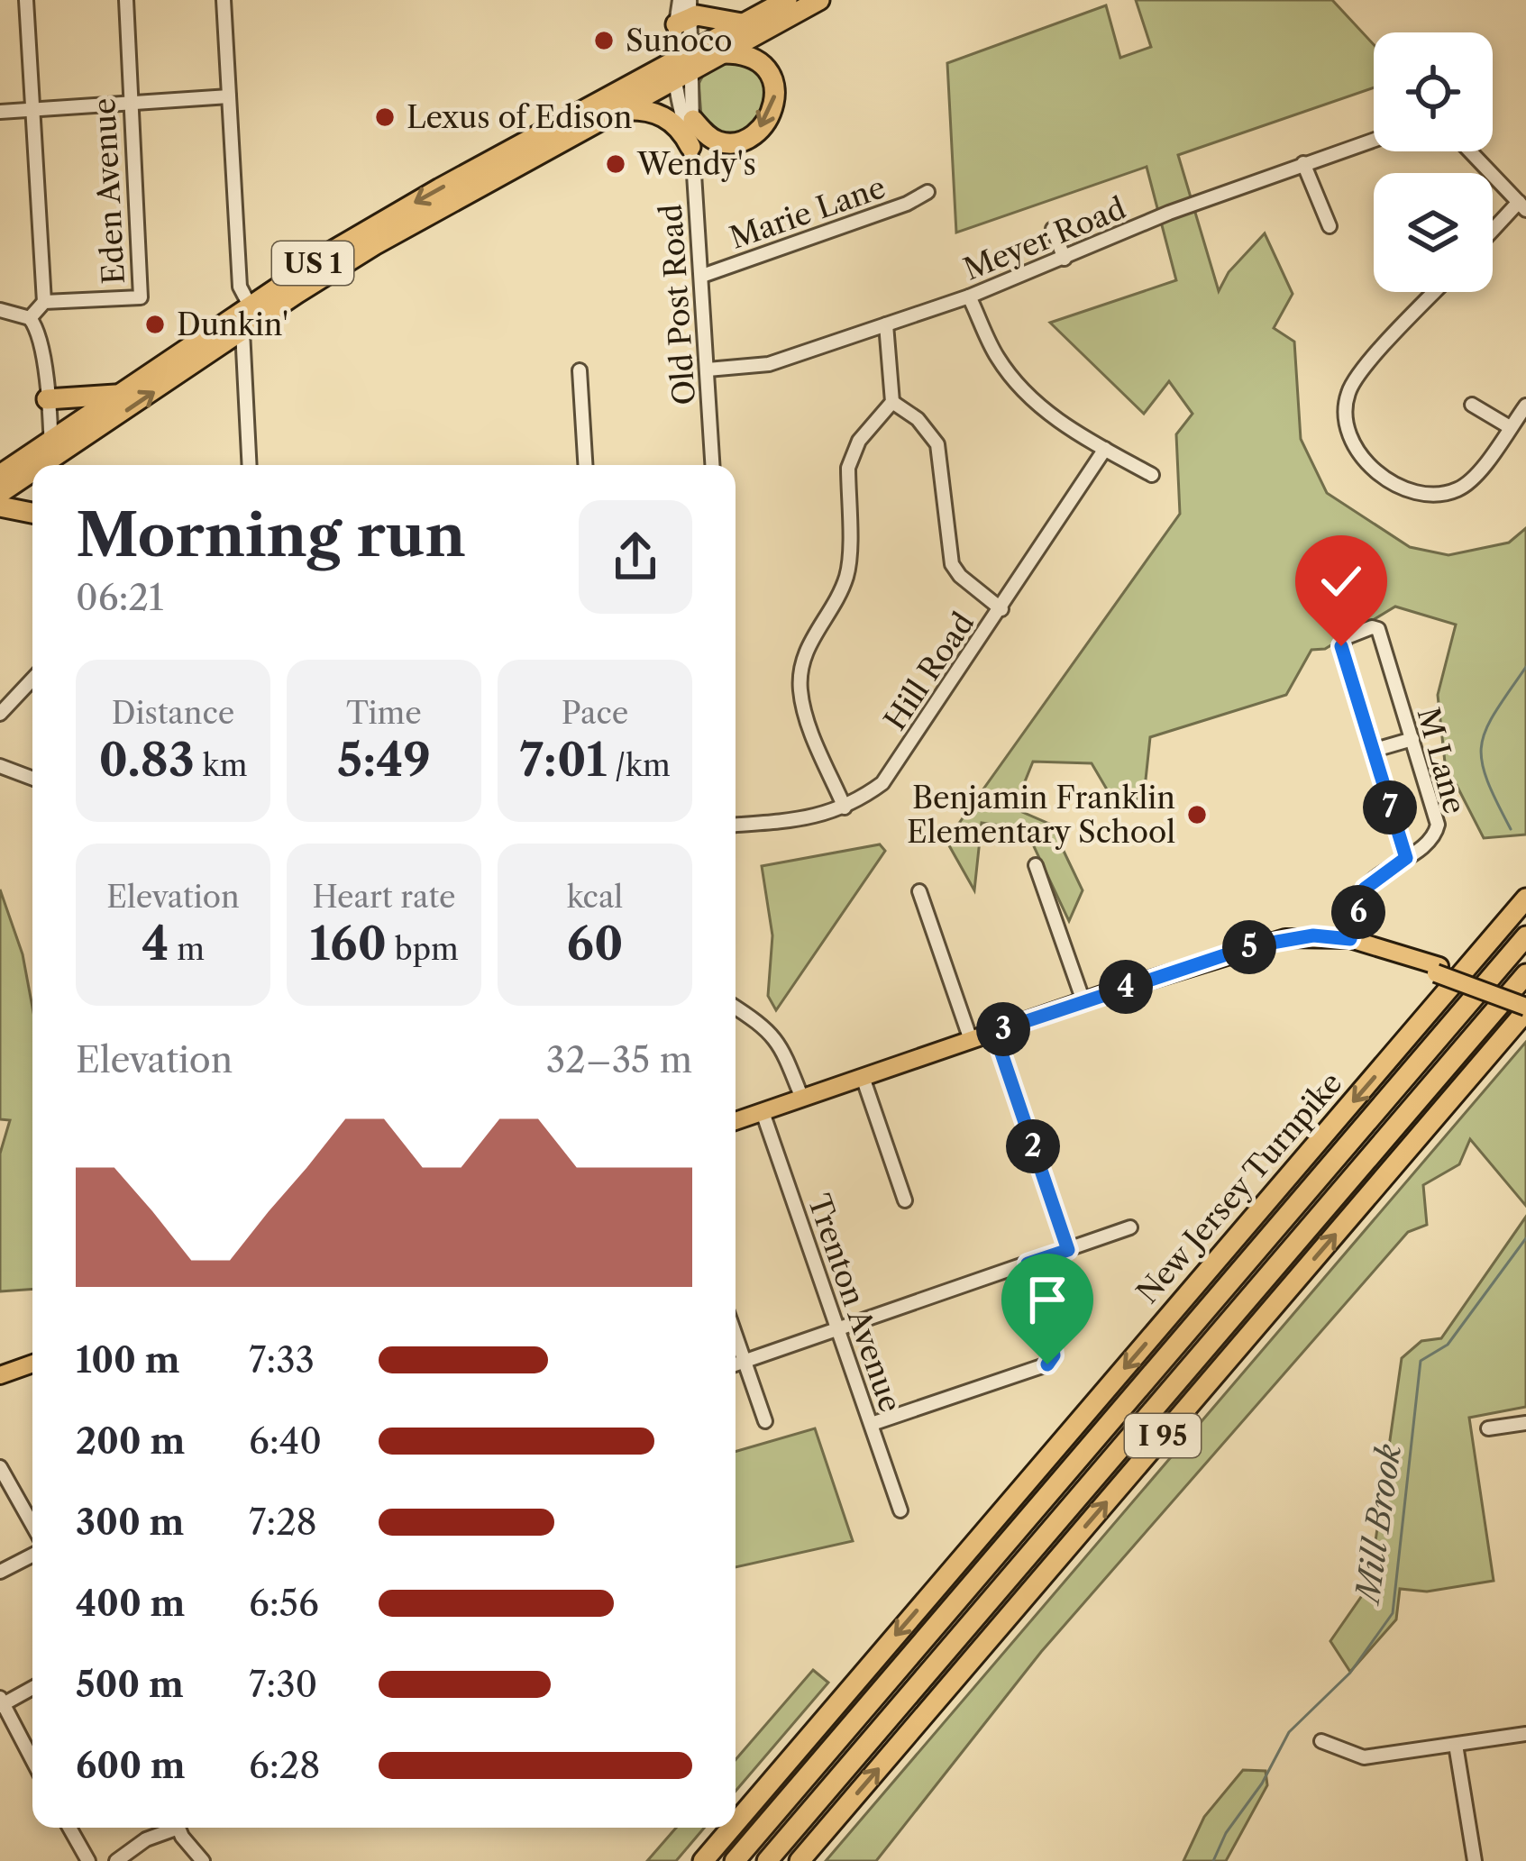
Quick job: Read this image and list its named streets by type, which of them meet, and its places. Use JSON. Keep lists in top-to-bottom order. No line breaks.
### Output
{"streets":{"highway":["US 1","New Jersey Turnpike","I 95"],"street":["Eden Avenue","Marie Lane","Meyer Road","Old Post Road","Hill Road","M Lane","Trenton Avenue"]},"crossings":[["Marie Lane","Old Post Road"],["Meyer Road","Old Post Road"],["US 1","Old Post Road"]],"water":["Mill Brook"],"places":["Sunoco","Lexus of Edison","Wendy's","Dunkin'","Benjamin Franklin Elementary School"],"page":{"heading":["Morning run","06:21"],"stats":[["Distance","0.83 km"],["Time","5:49"],["Pace","7:01 /km"],["Elevation","4 m"],["Heart rate","160 bpm"],["kcal","60"]],"pins":["7","6","5","4","3","2"],"chart":["Elevation","32–35 m"],"list":[{"name":"100 m","note":"7:33"},{"name":"200 m","note":"6:40"},{"name":"300 m","note":"7:28"},{"name":"400 m","note":"6:56"},{"name":"500 m","note":"7:30"},{"name":"600 m","note":"6:28"}]}}
